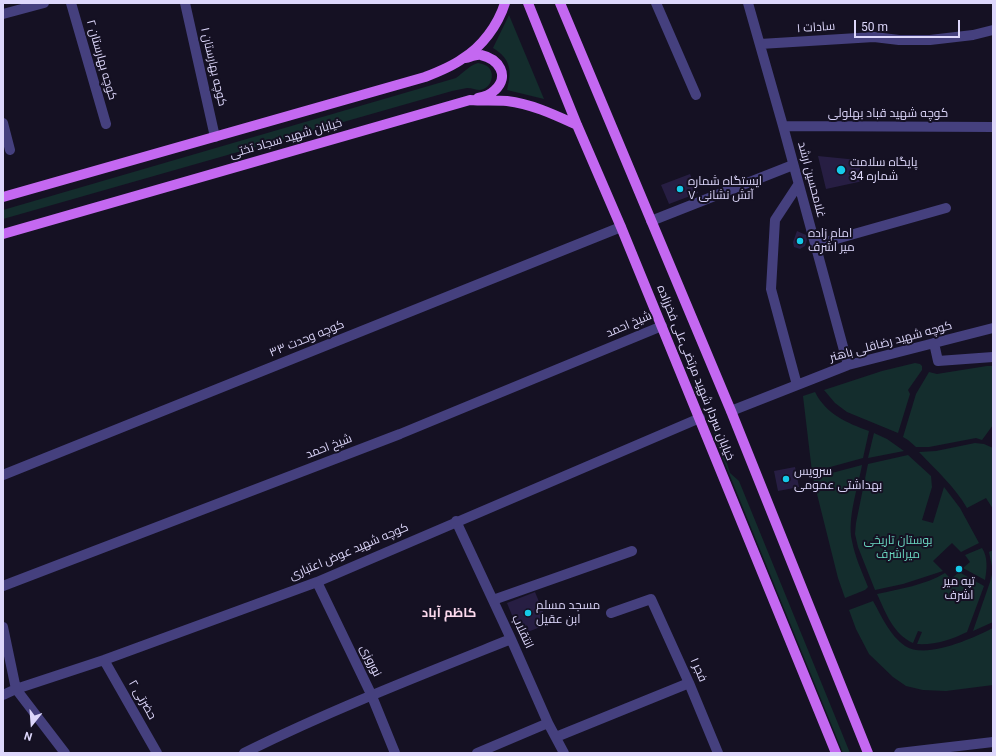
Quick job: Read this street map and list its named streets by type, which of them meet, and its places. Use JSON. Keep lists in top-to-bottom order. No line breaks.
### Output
{"streets":{"main road":["خیابان شهید سجاد تختی","خیابان سردار شهید مرتضی‌علی فخرزاده"],"street":["سادات ۱","کوچه بهارستان ۲","کوچه بهارستان ۱","کوچه شهید قباد بهلولی","غلامحسین ارشد","شیخ احمد","کوچه وحدت ۳۳","کوچه شهید رضاقلی باهنر","کوچه شهید عوض اعتباری","انتقلاب","نوروزی","فجر ۱","حضرتی ۲"]},"crossings":[["سادات ۱","غلامحسین ارشد"],["کوچه بهارستان ۱","خیابان شهید سجاد تختی"],["کوچه شهید قباد بهلولی","غلامحسین ارشد"],["خیابان شهید سجاد تختی","خیابان سردار شهید مرتضی‌علی فخرزاده"],["غلامحسین ارشد","کوچه شهید رضاقلی باهنر"],["شیخ احمد","خیابان سردار شهید مرتضی‌علی فخرزاده"],["کوچه وحدت ۳۳","خیابان سردار شهید مرتضی‌علی فخرزاده"],["کوچه شهید رضاقلی باهنر","خیابان سردار شهید مرتضی‌علی فخرزاده"],["خیابان سردار شهید مرتضی‌علی فخرزاده","کوچه شهید عوض اعتباری"],["کوچه شهید عوض اعتباری","انتقلاب"],["کوچه شهید عوض اعتباری","نوروزی"],["کوچه شهید عوض اعتباری","حضرتی ۲"]],"districts":["کاظم آباد"],"parks":["بوستان تاریخی میراشرف"],"places":["پایگاه سلامت شماره 34","ایستگاه شماره ۷ آتش نشانی","امام زاده میر اشرف","سرویس بهداشتی عمومی","تپه میر اشرف","مسجد مسلم ابن عقیل"],"scale_bar":"50 m","north":"bottom"}
